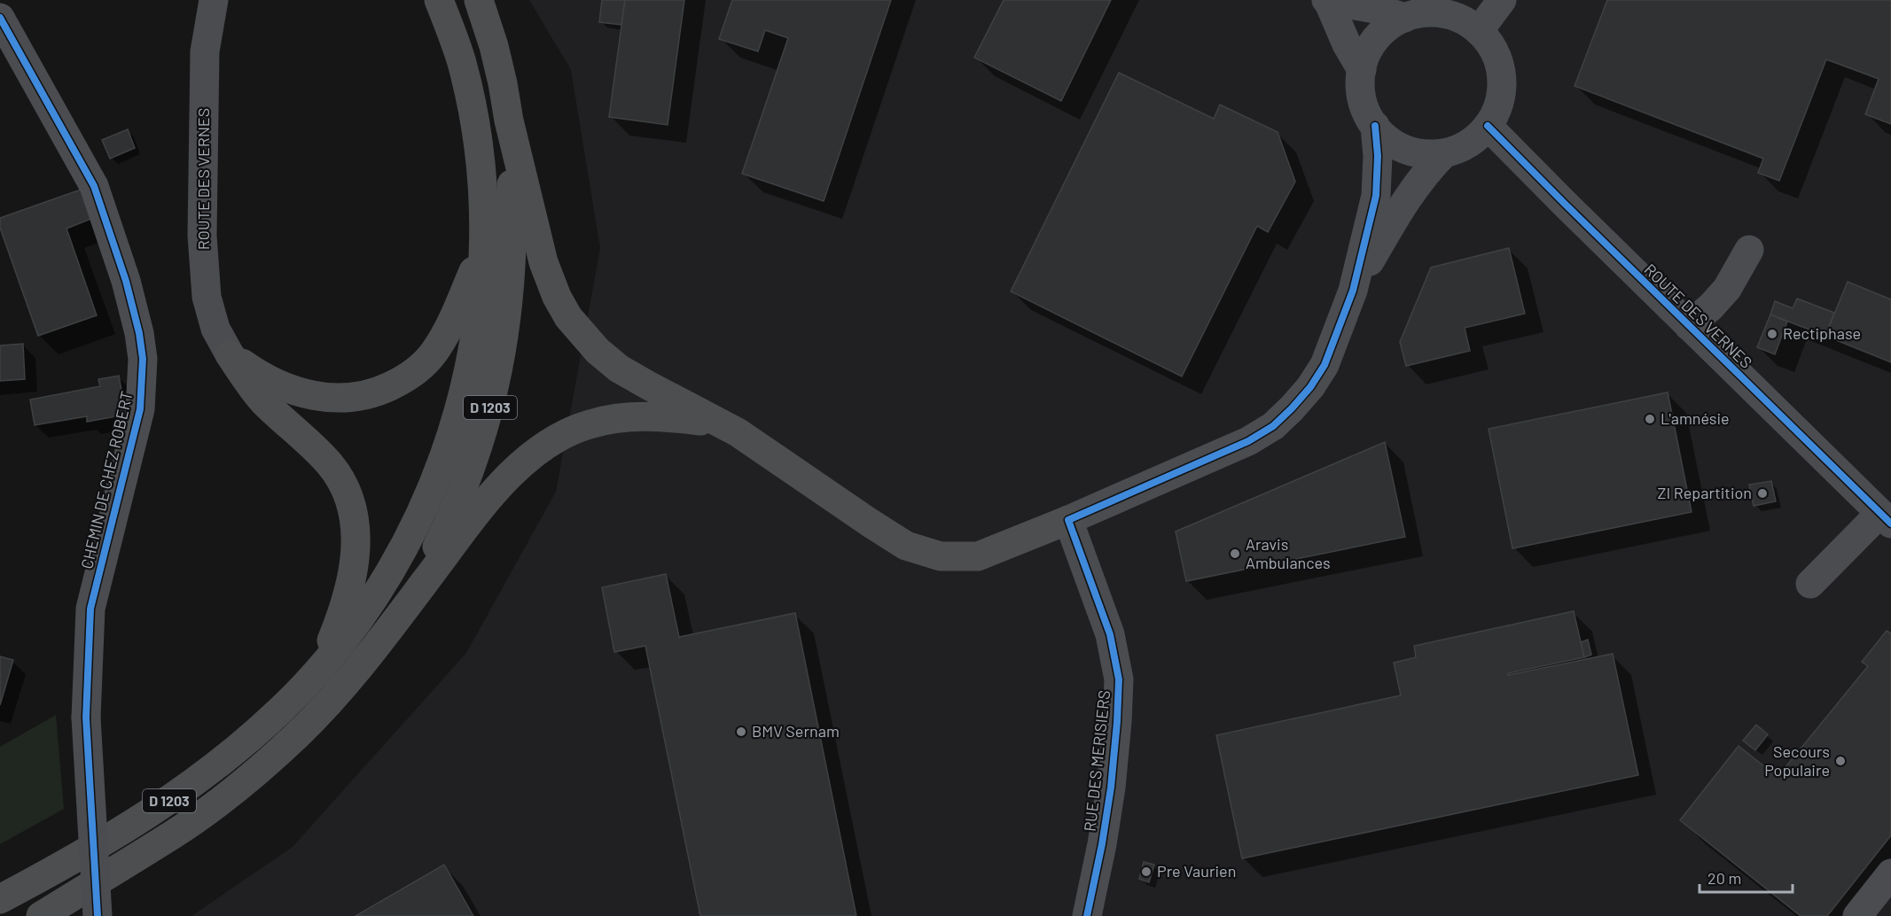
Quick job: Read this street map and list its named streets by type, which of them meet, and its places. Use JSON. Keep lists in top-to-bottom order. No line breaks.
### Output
{"streets":{"highway":["D 1203"],"street":["ROUTE DES VERNES","CHEMIN DE CHEZ ROBERT","RUE DES MERISIERS"]},"places":["Rectiphase","L'amnésie","ZI Repartition","Aravis Ambulances","BMV Sernam","Secours Populaire","Pre Vaurien"],"scale_bar":"20 m"}
